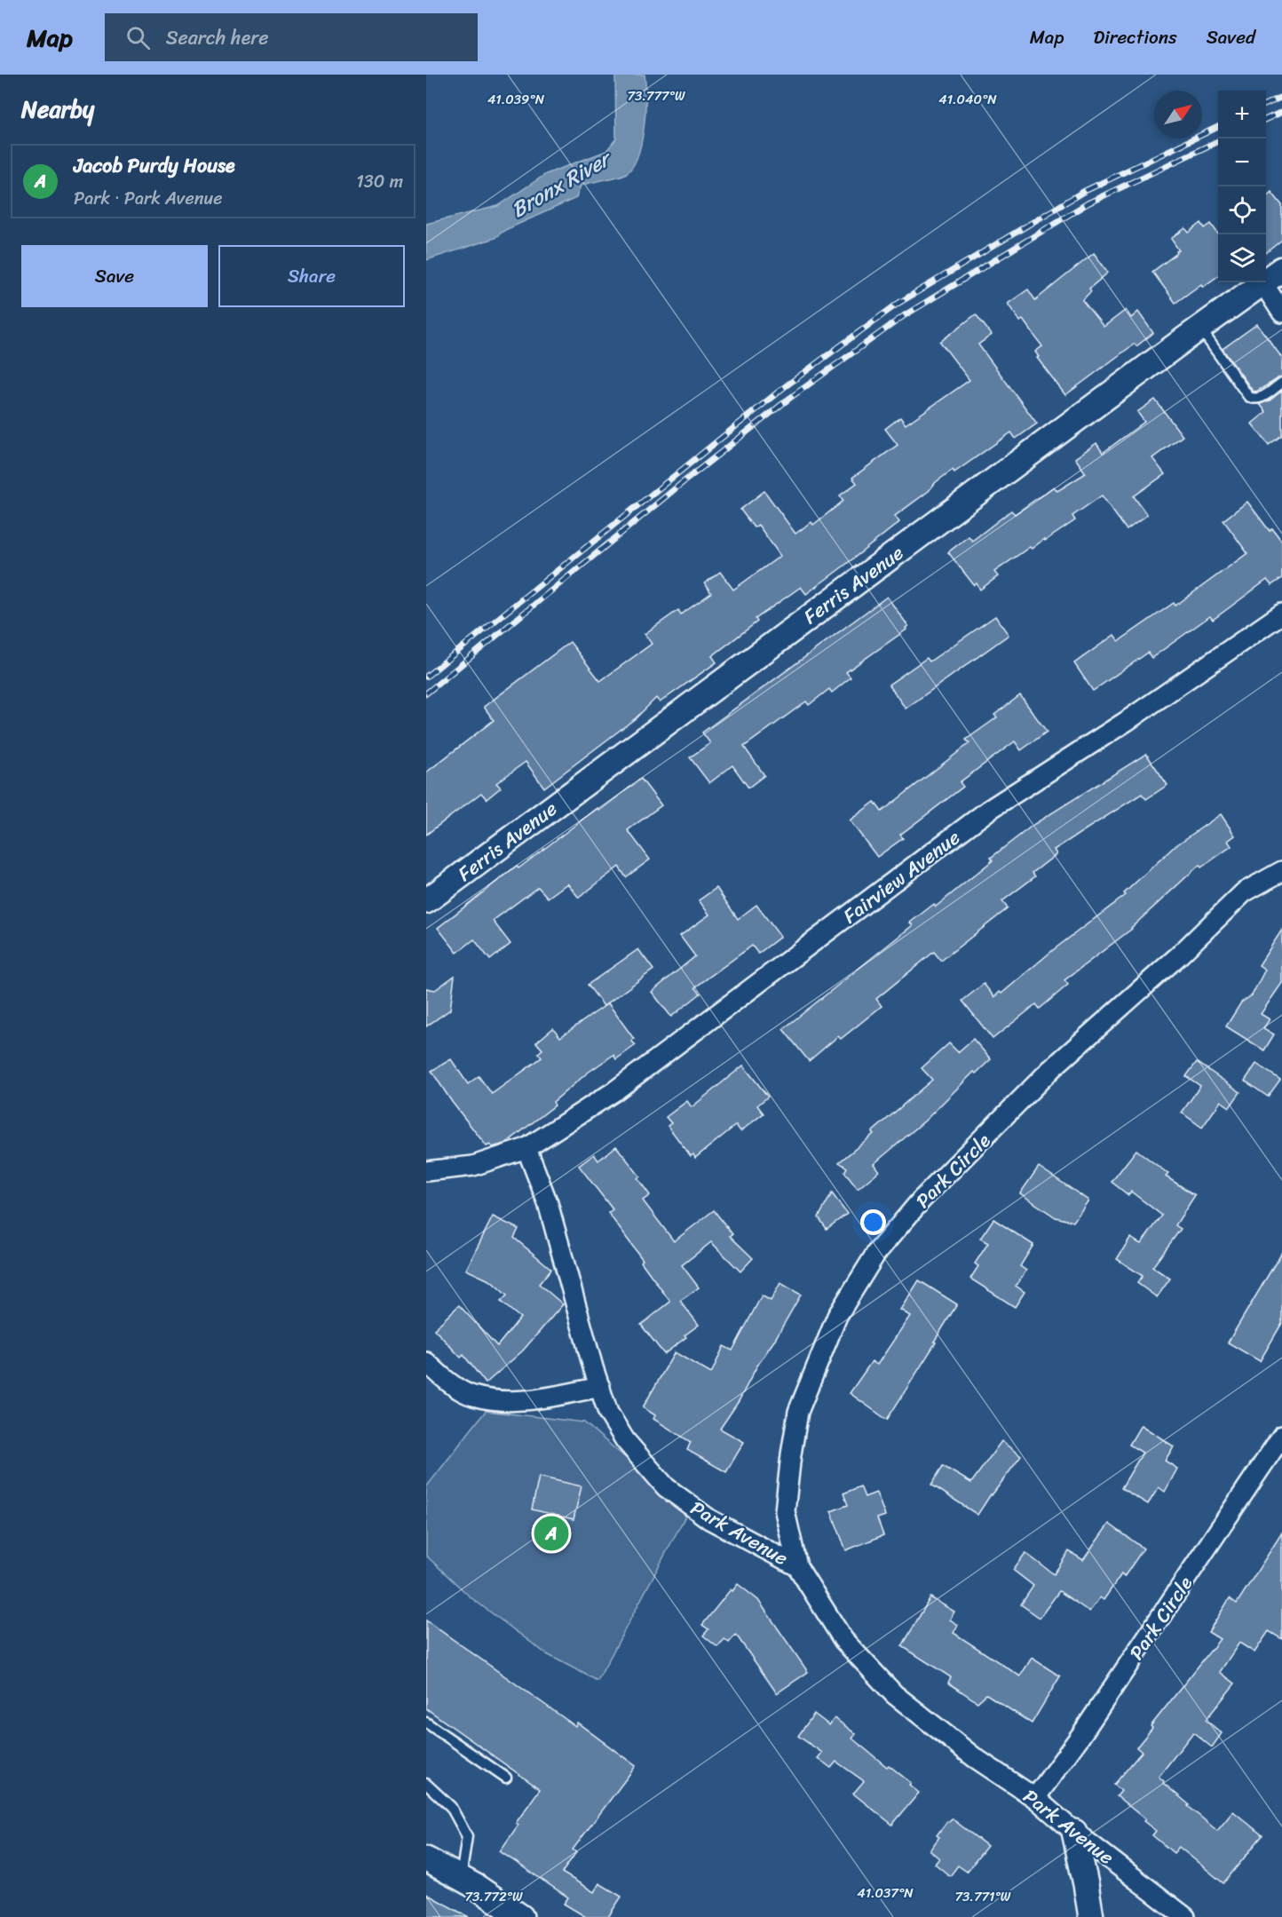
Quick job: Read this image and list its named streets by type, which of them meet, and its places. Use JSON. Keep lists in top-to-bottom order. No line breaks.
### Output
{"streets":{"street":["Ferris Avenue","Fairview Avenue","Park Circle","Park Avenue"]},"crossings":[["Fairview Avenue","Park Avenue"],["Park Circle","Park Avenue"]],"water":["Bronx River"],"north":"top right","page":{"header":"Map","search":"Search here","nav":["Map","Directions","Saved"],"heading":"Nearby","map_buttons":["+","−"],"list":[{"mark":"A","name":"Jacob Purdy House","note":"Park · Park Avenue","value":"130 m"}],"buttons":["Save","Share"],"pins":"A"},"coordinates":["73.777°W","41.039°N","41.040°N","41.037°N","73.772°W","73.771°W"]}
